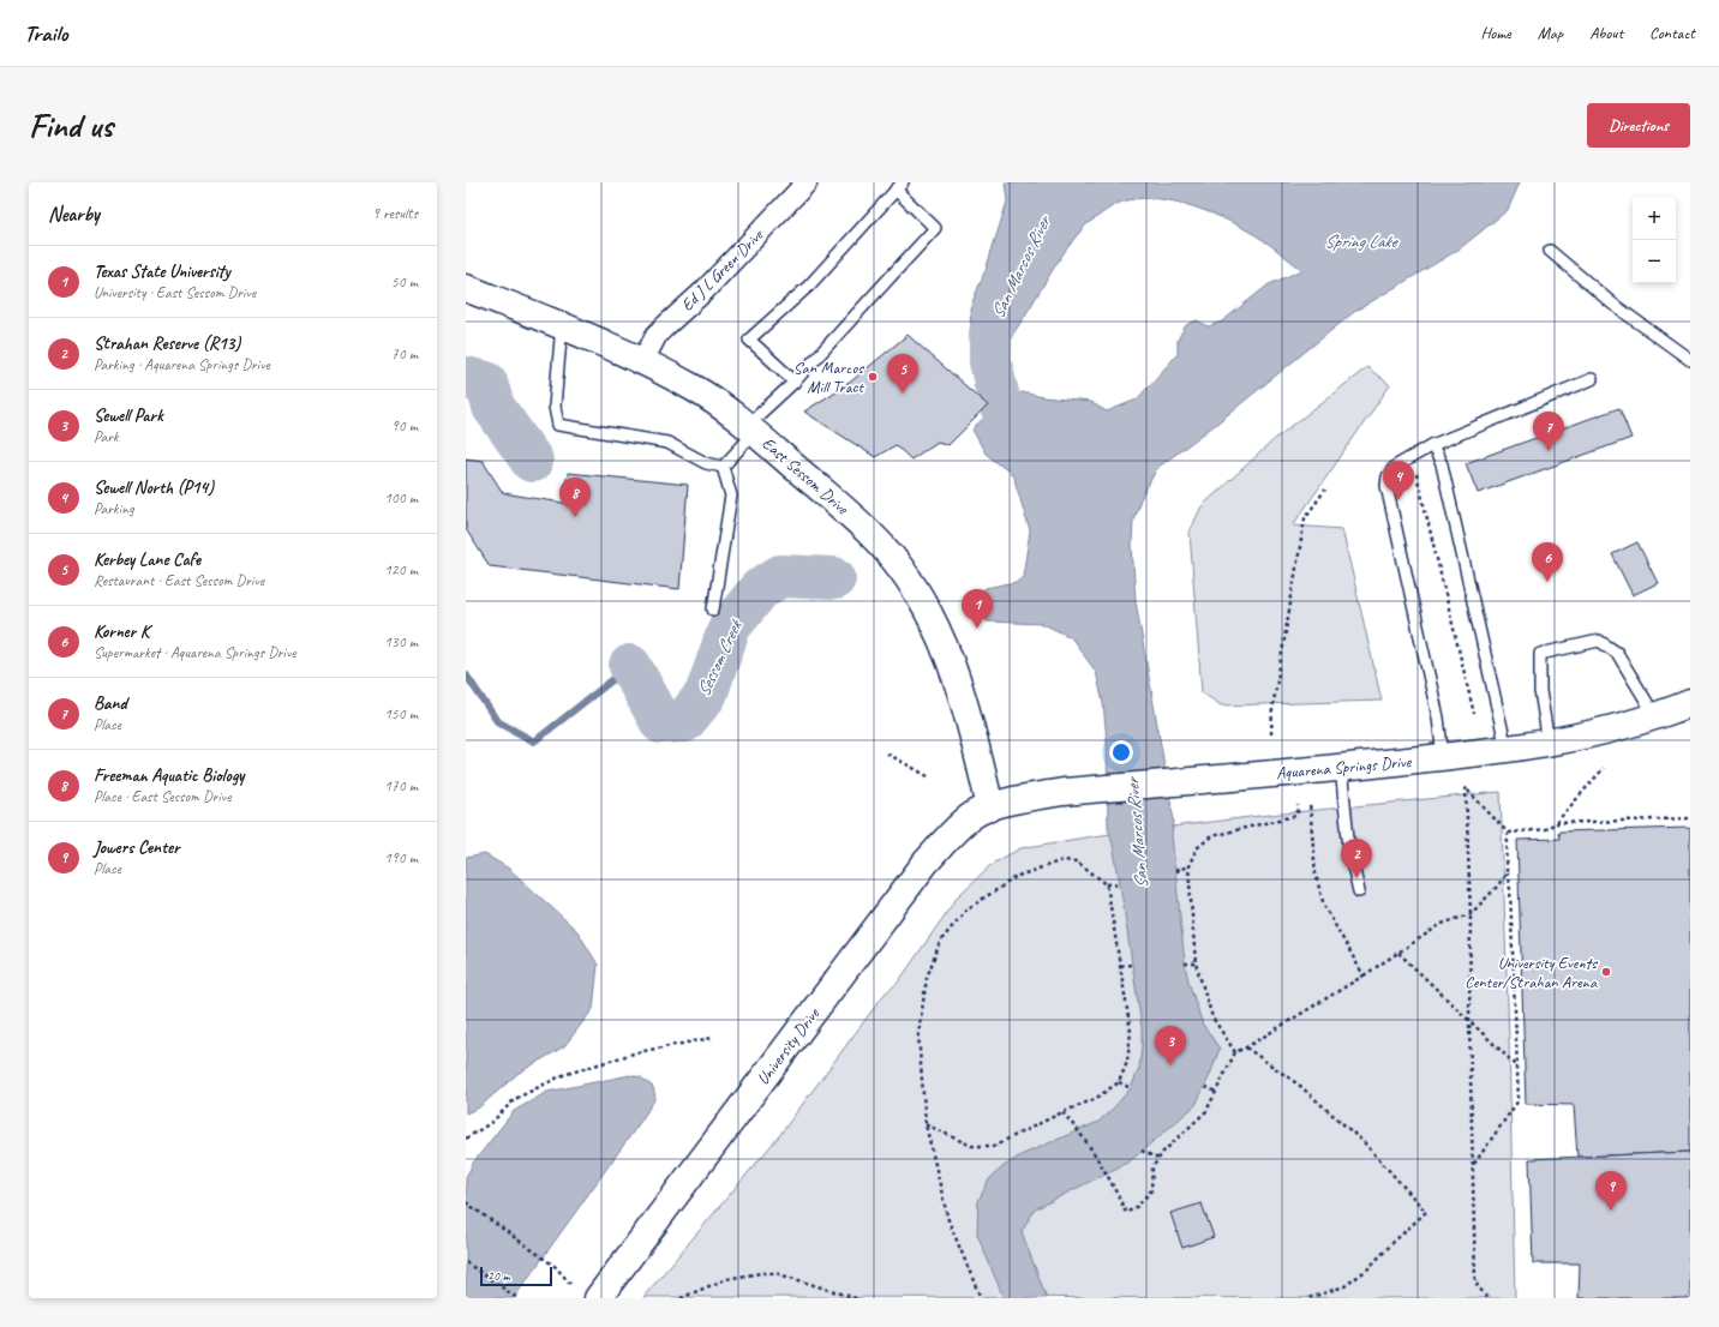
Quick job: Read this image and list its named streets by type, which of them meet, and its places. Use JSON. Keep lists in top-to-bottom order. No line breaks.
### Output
{"streets":{"main road":["East Sessom Drive","Aquarena Springs Drive","University Drive"],"street":["Ed J L Green Drive"]},"crossings":[["Ed J L Green Drive","East Sessom Drive"],["East Sessom Drive","Aquarena Springs Drive"],["East Sessom Drive","University Drive"],["Aquarena Springs Drive","University Drive"]],"water":["Spring Lake","San Marcos River","Sessom Creek"],"places":["San Marcos Mill Tract","University Events Center/Strahan Arena"],"scale_bar":"20 m","page":{"header":"Trailo","nav":["Home","Map","About","Contact"],"buttons":"Directions","title":"Find us","heading":["Nearby","9 results"],"map_buttons":["+","−"],"list":[{"mark":"1","name":"Texas State University","note":"University · East Sessom Drive","value":"50 m"},{"mark":"2","name":"Strahan Reserve (R13)","note":"Parking · Aquarena Springs Drive","value":"70 m"},{"mark":"3","name":"Sewell Park","note":"Park","value":"90 m"},{"mark":"4","name":"Sewell North (P14)","note":"Parking","value":"100 m"},{"mark":"5","name":"Kerbey Lane Cafe","note":"Restaurant · East Sessom Drive","value":"120 m"},{"mark":"6","name":"Korner K","note":"Supermarket · Aquarena Springs Drive","value":"130 m"},{"mark":"7","name":"Band","note":"Place","value":"150 m"},{"mark":"8","name":"Freeman Aquatic Biology","note":"Place · East Sessom Drive","value":"170 m"},{"mark":"9","name":"Jowers Center","note":"Place","value":"190 m"}],"pins":["5","7","4","8","6","1","2","3","9"],"scale":"20 m"}}
